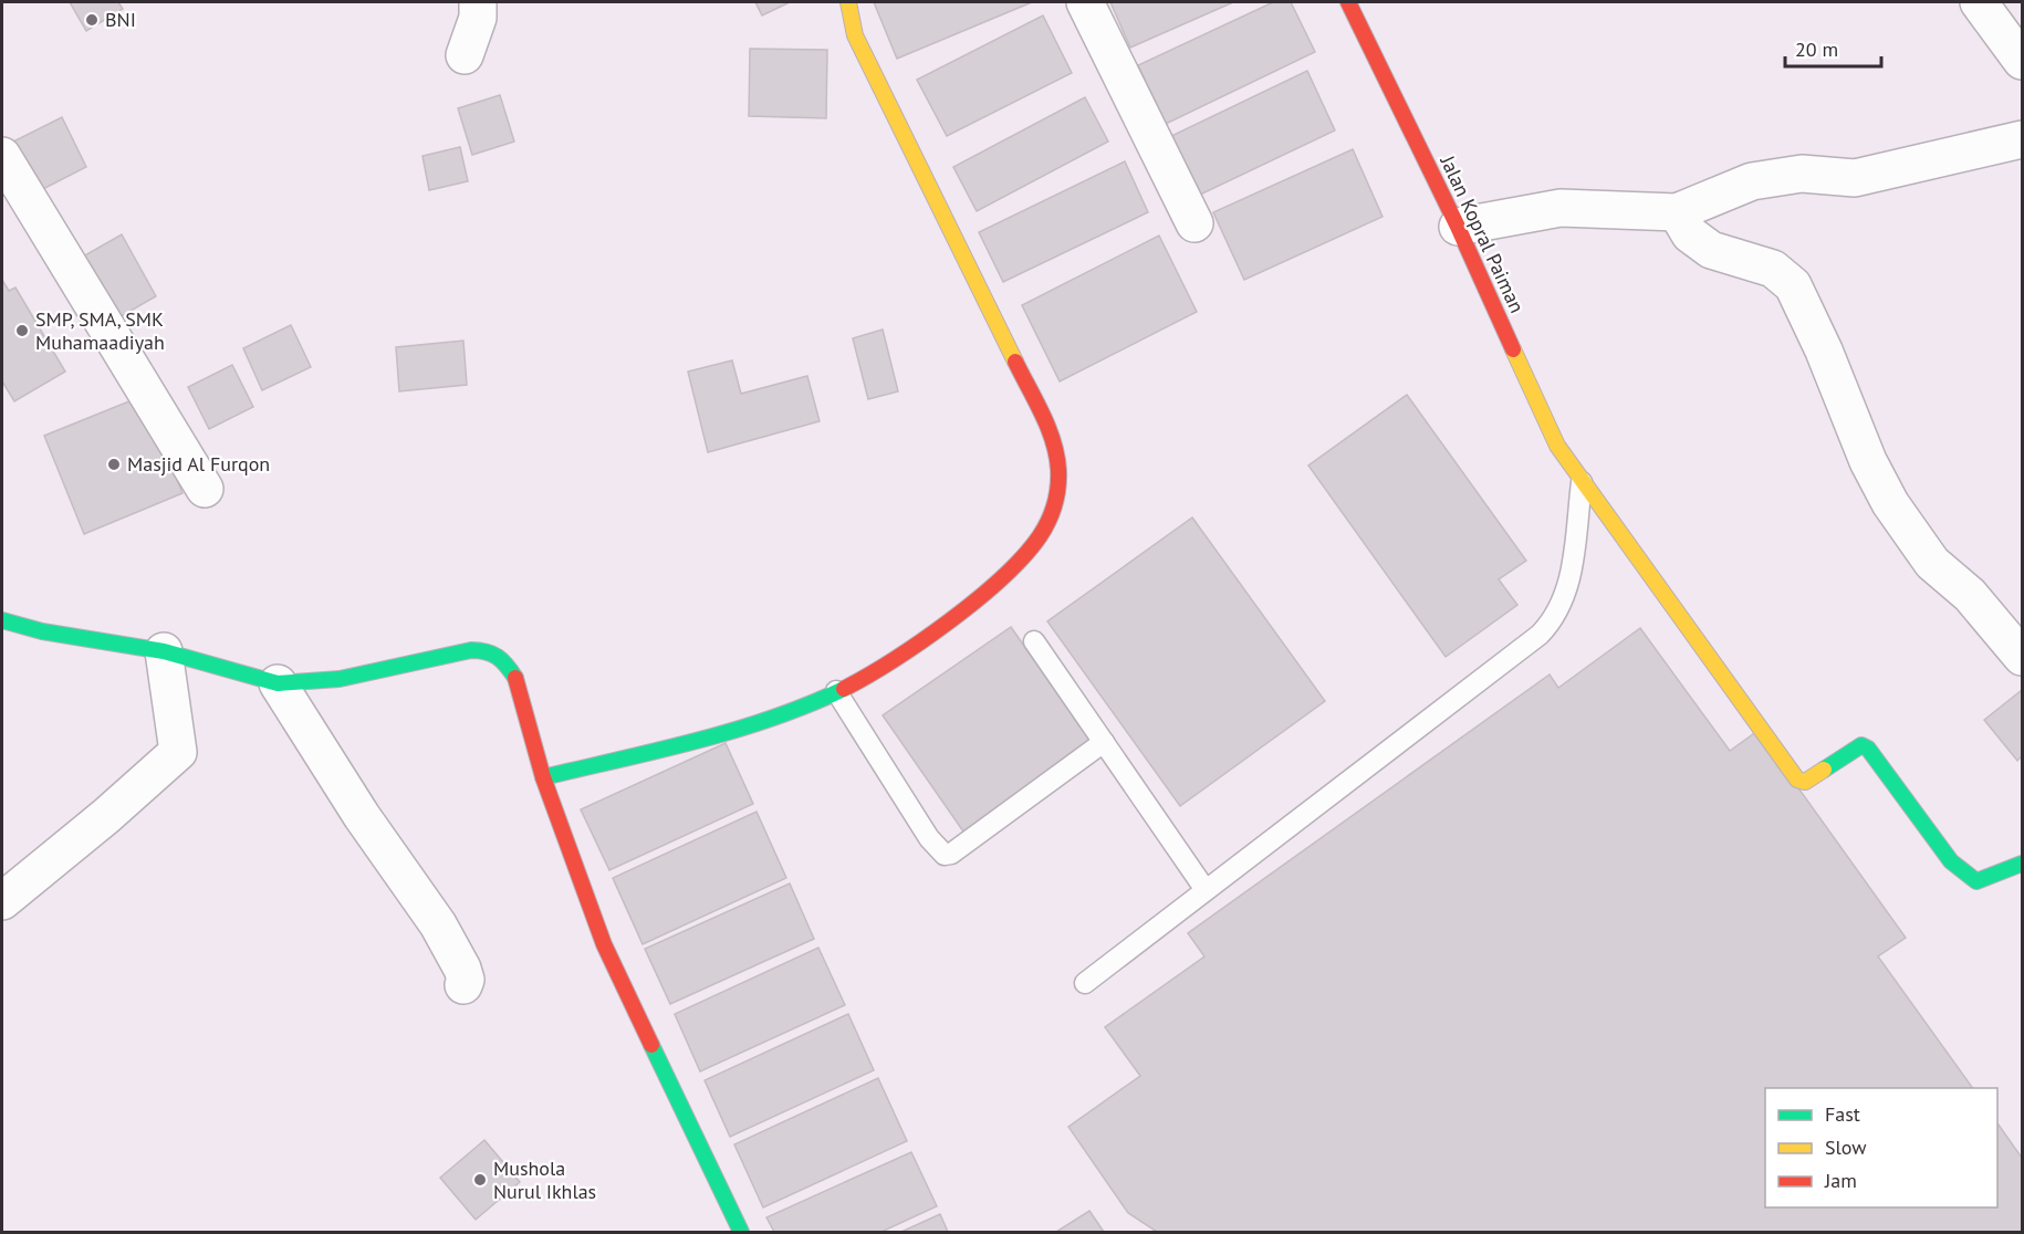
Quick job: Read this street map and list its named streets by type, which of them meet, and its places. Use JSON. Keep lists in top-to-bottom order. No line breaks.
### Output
{"streets":{"street":["Jalan Kopral Paiman"]},"places":["BNI","SMP, SMA, SMK Muhamaadiyah","Masjid Al Furqon","Mushola Nurul Ikhlas"],"legend":["Fast","Slow","Jam"],"scale_bar":"20 m"}
